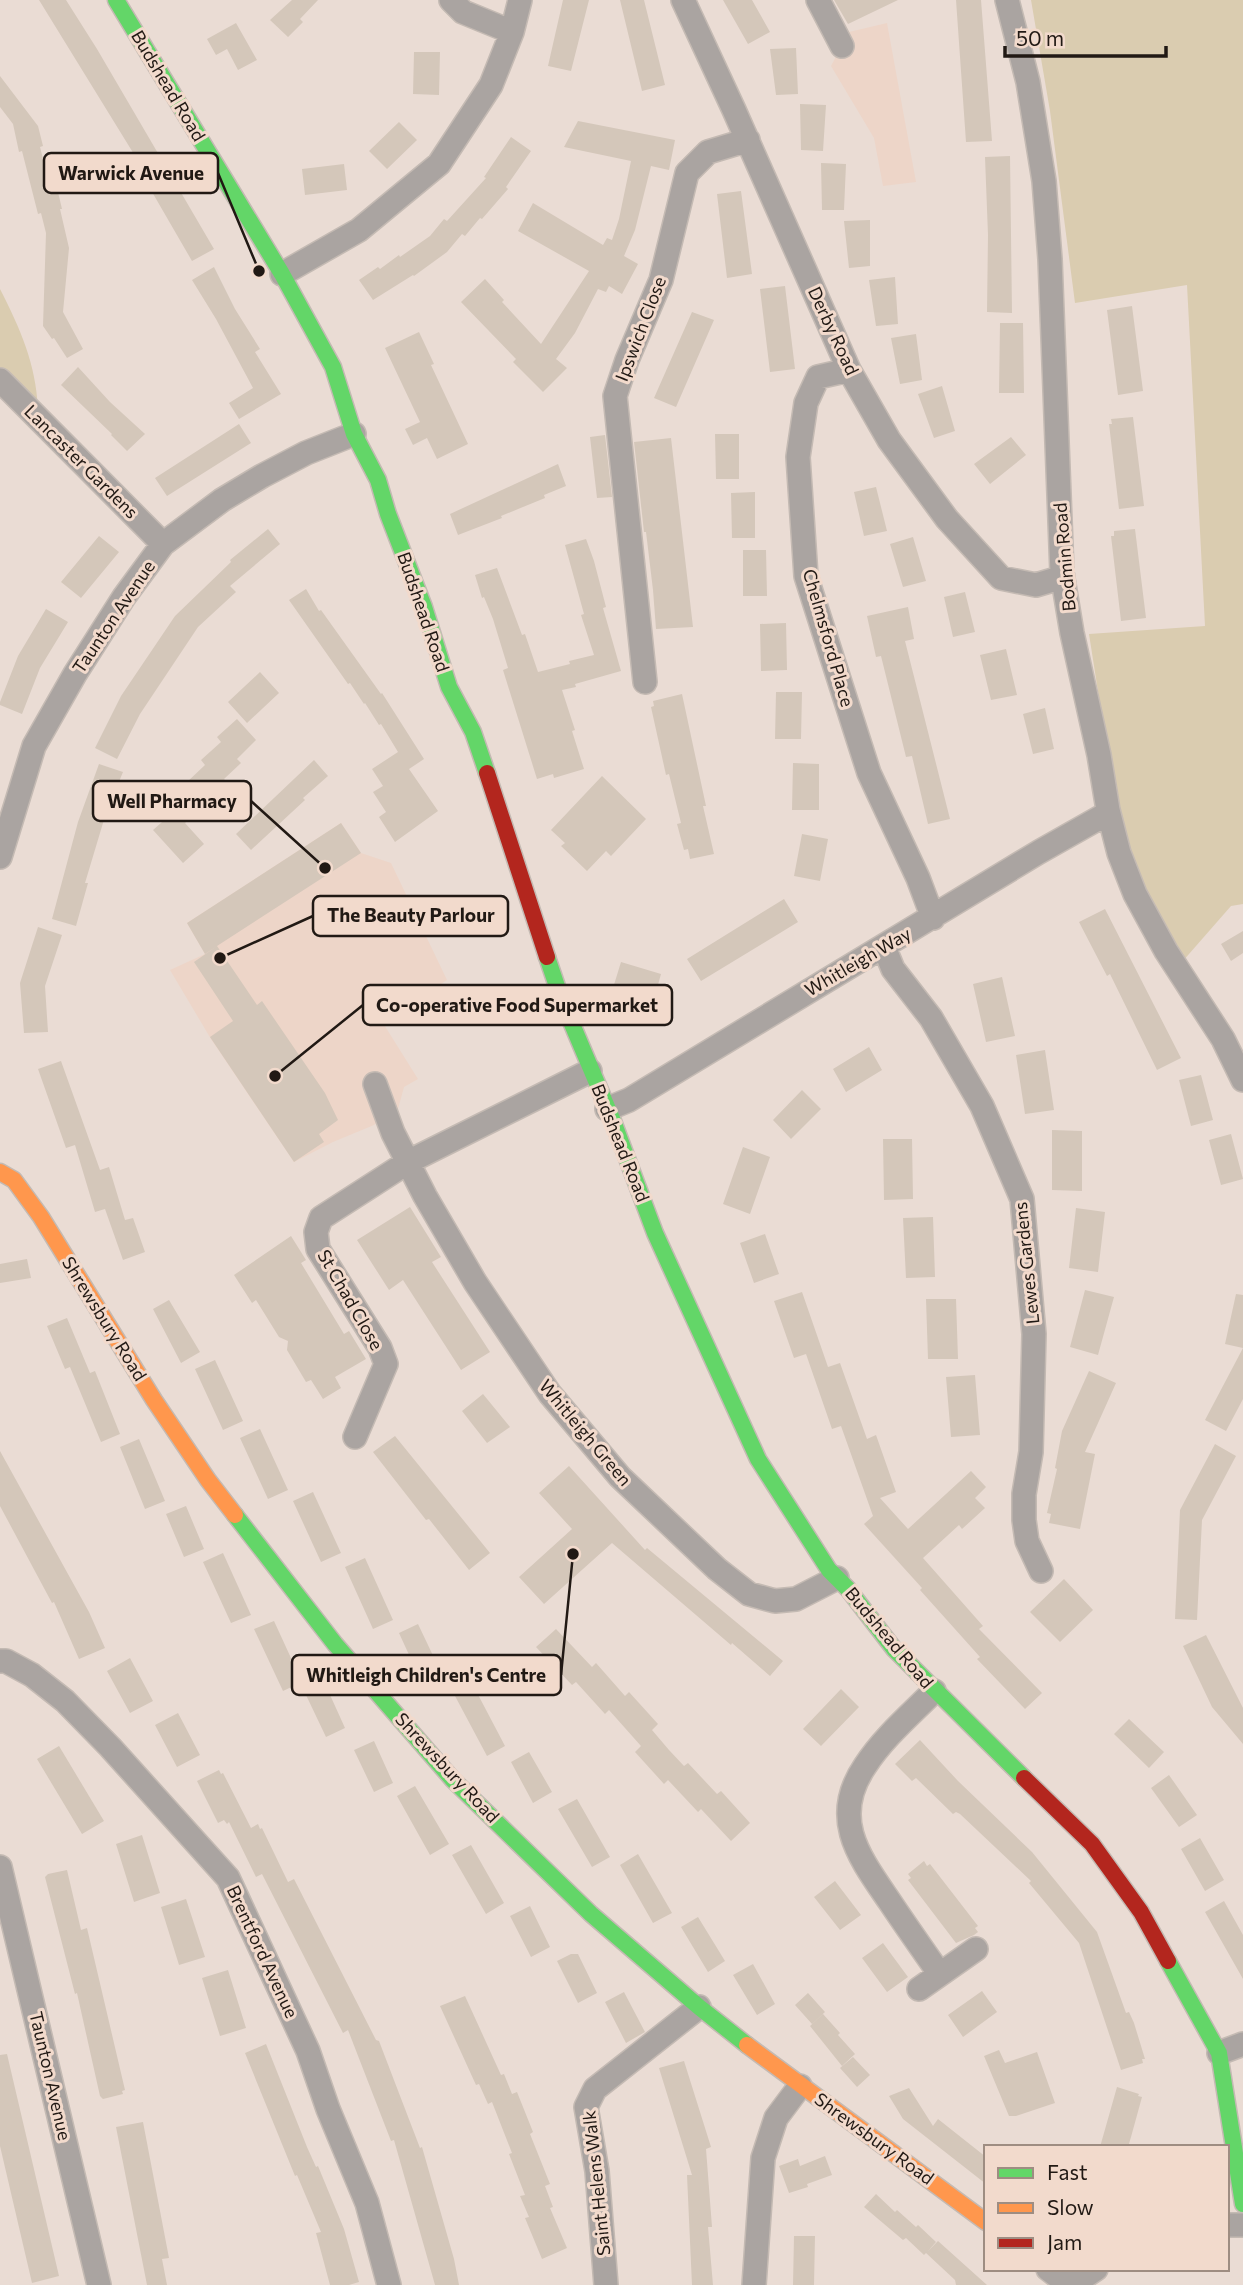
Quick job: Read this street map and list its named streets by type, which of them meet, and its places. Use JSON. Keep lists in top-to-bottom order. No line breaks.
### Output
{"streets":{"street":["Budshead Road","Ipswich Close","Derby Road","Lancaster Gardens","Bodmin Road","Taunton Avenue","Chelmsford Place","Whitleigh Way","Lewes Gardens","St Chad Close","Shrewsbury Road","Whitleigh Green","Brentford Avenue","Saint Helens Walk"]},"crossings":[["Budshead Road","Taunton Avenue"],["Budshead Road","Whitleigh Way"],["Budshead Road","Whitleigh Green"],["Ipswich Close","Derby Road"],["Derby Road","Bodmin Road"],["Derby Road","Chelmsford Place"],["Lancaster Gardens","Taunton Avenue"],["Bodmin Road","Whitleigh Way"],["Chelmsford Place","Whitleigh Way"],["Whitleigh Way","Lewes Gardens"],["St Chad Close","Whitleigh Green"],["Shrewsbury Road","Saint Helens Walk"]],"places":["Warwick Avenue","Well Pharmacy","The Beauty Parlour","Co-operative Food Supermarket","Whitleigh Children's Centre"],"legend":["Fast","Slow","Jam"],"scale_bar":"50 m"}
